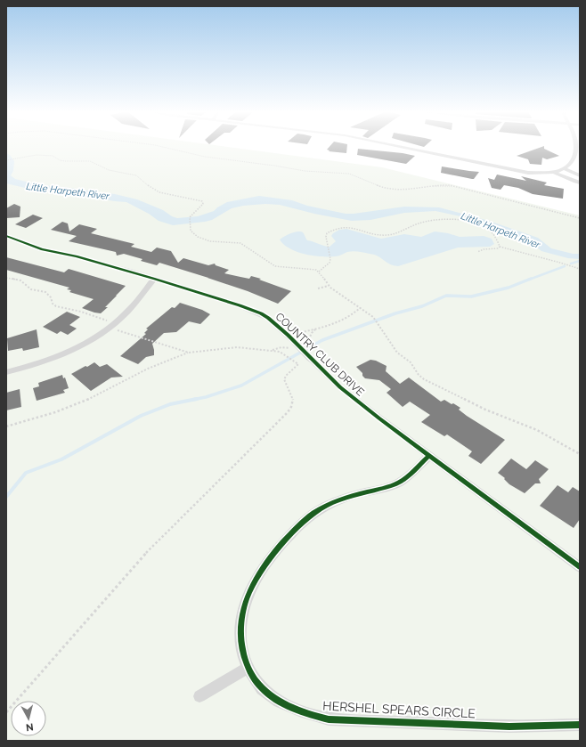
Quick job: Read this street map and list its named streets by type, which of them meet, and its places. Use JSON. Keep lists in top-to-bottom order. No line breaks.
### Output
{"streets":{"street":["COUNTRY CLUB DRIVE","HERSHEL SPEARS CIRCLE"]},"crossings":[["COUNTRY CLUB DRIVE","HERSHEL SPEARS CIRCLE"]],"water":["Little Harpeth River"],"north":"bottom"}
